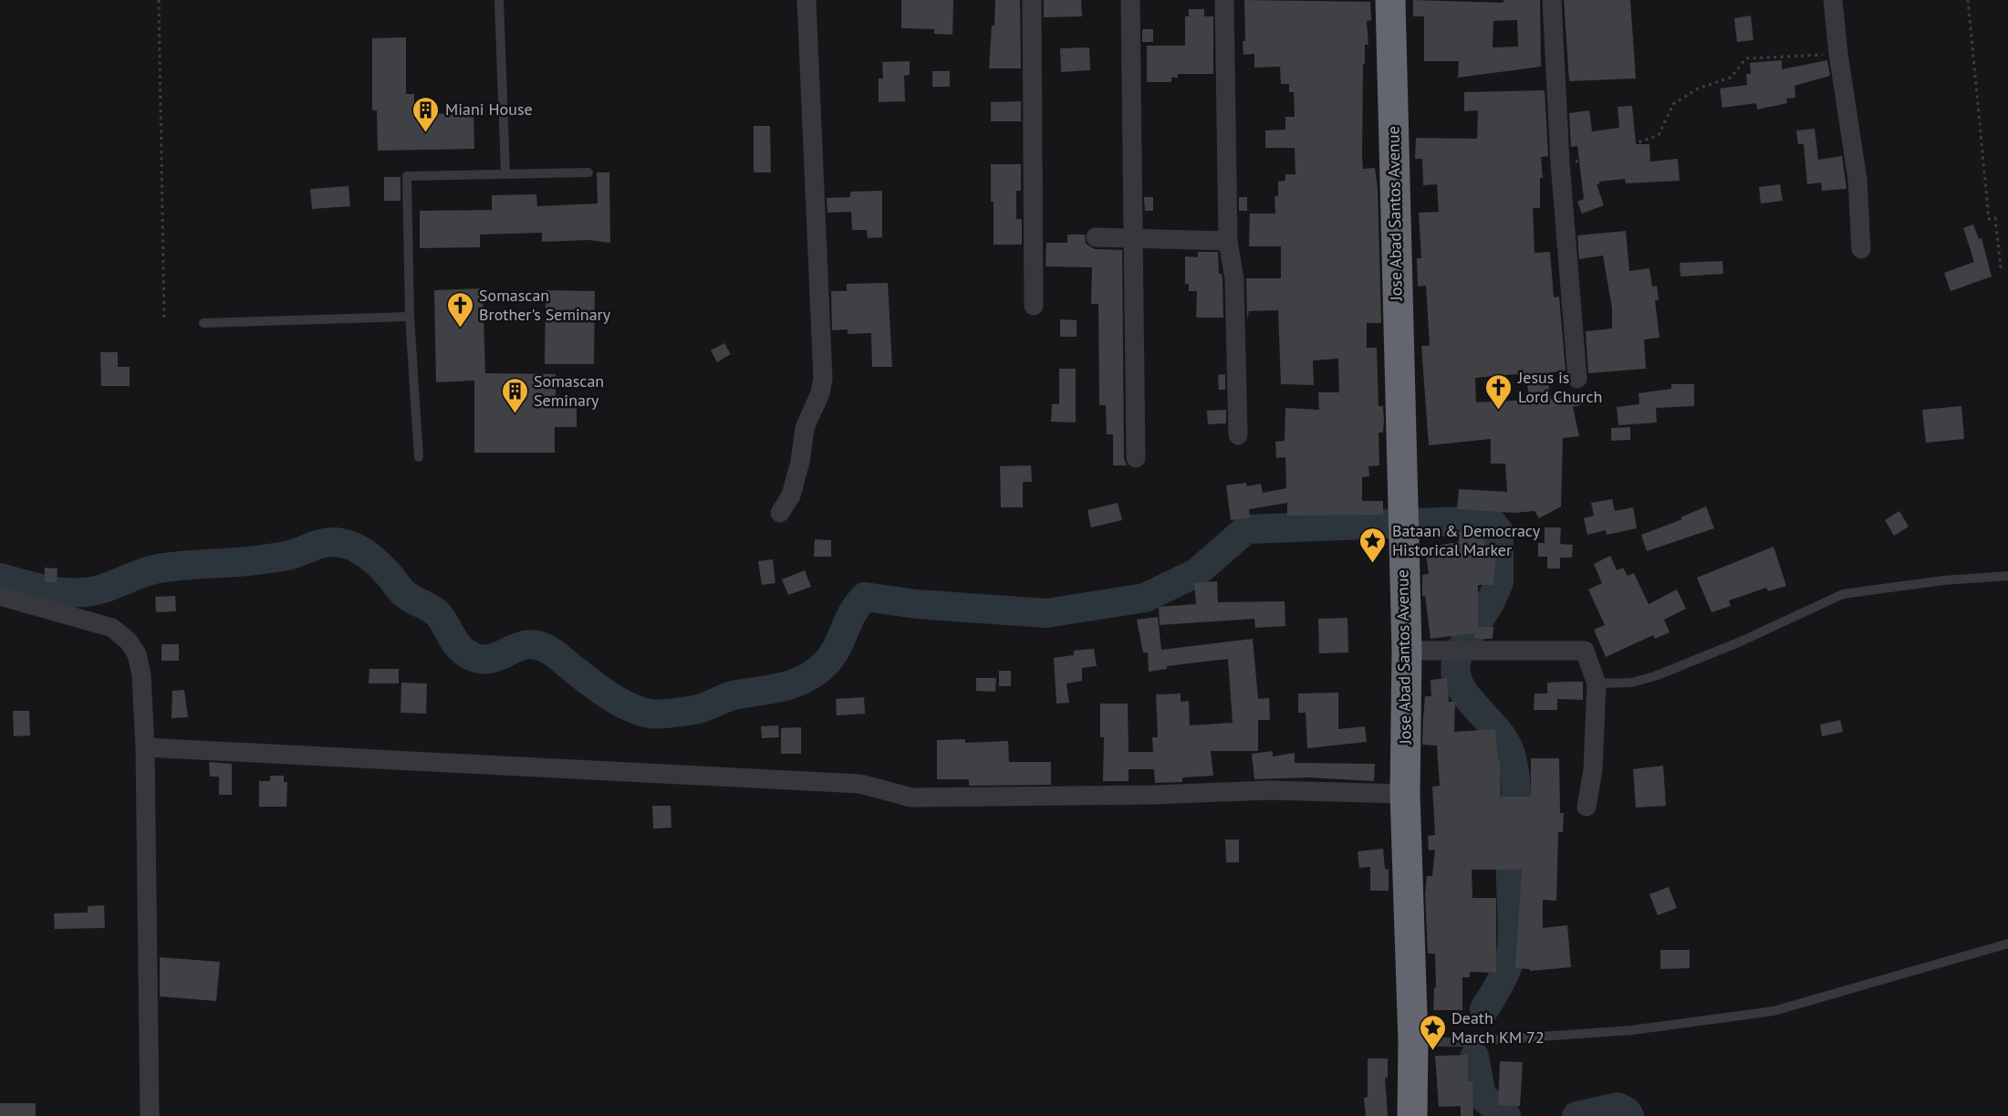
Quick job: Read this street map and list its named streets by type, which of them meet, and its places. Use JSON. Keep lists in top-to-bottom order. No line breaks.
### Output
{"streets":{"highway":["Jose Abad Santos Avenue"]},"places":{"building":["Miani House","Somascan Seminary"],"church":["Somascan Brother's Seminary","Jesus is Lord Church"],"place":["Bataan & Democracy Historical Marker","Death March KM 72"]}}
